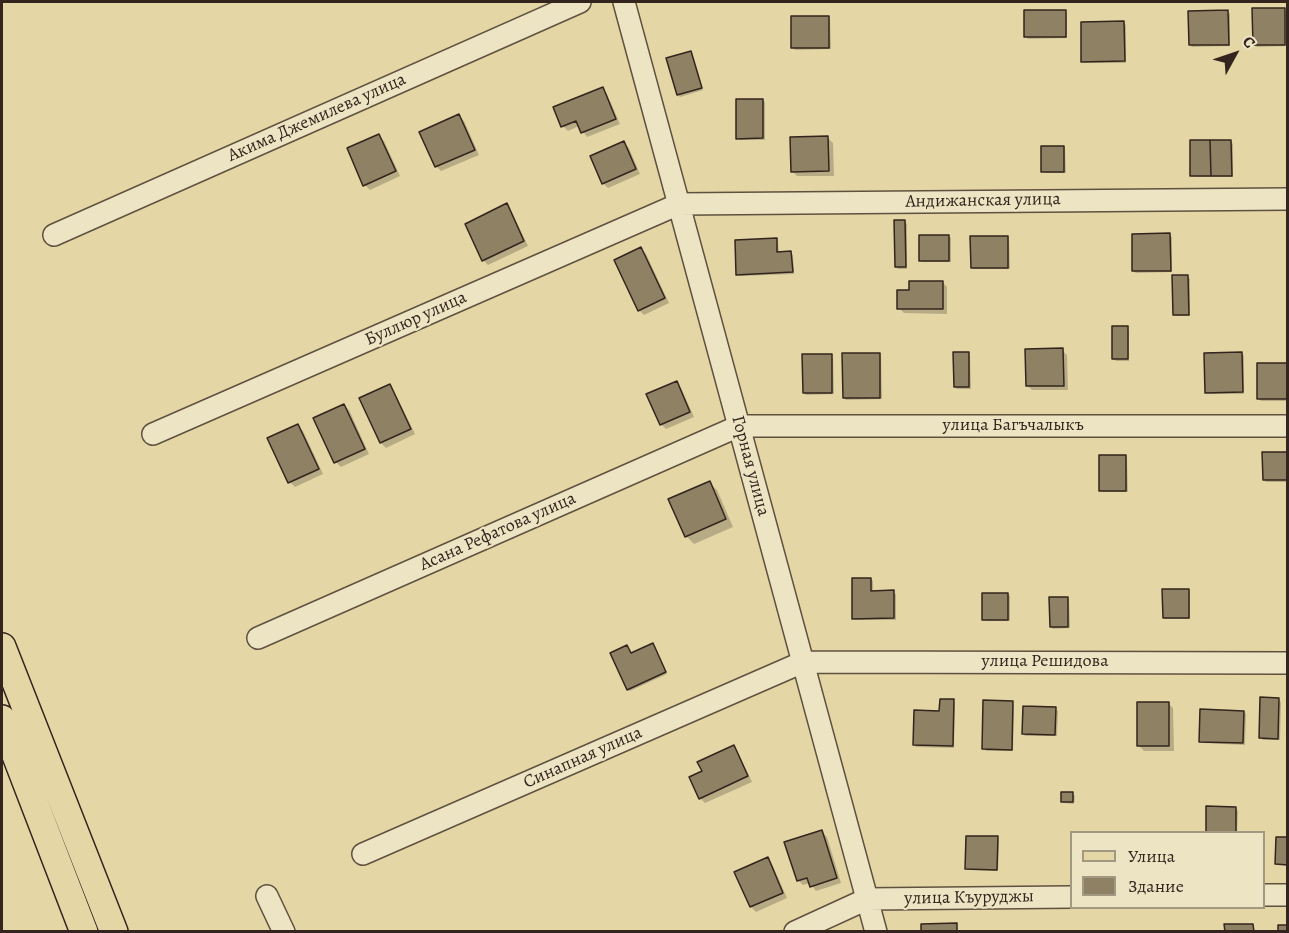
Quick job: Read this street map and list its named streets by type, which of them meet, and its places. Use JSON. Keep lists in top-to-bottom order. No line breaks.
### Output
{"streets":{"street":["Акима Джемилева улица","Андижанская улица","Буллюр улица","улица Багъчалыкъ","Горная улица","Асана Рефатова улица","улица Решидова","Синапная улица","улица Къуруджы"]},"crossings":[["Андижанская улица","Буллюр улица"],["Андижанская улица","Горная улица"],["Буллюр улица","Горная улица"],["улица Багъчалыкъ","Горная улица"],["улица Багъчалыкъ","Асана Рефатова улица"],["Горная улица","Асана Рефатова улица"],["Горная улица","улица Решидова"],["Горная улица","Синапная улица"],["Горная улица","улица Къуруджы"],["улица Решидова","Синапная улица"]],"legend":["Улица","Здание"],"north":"top right"}
